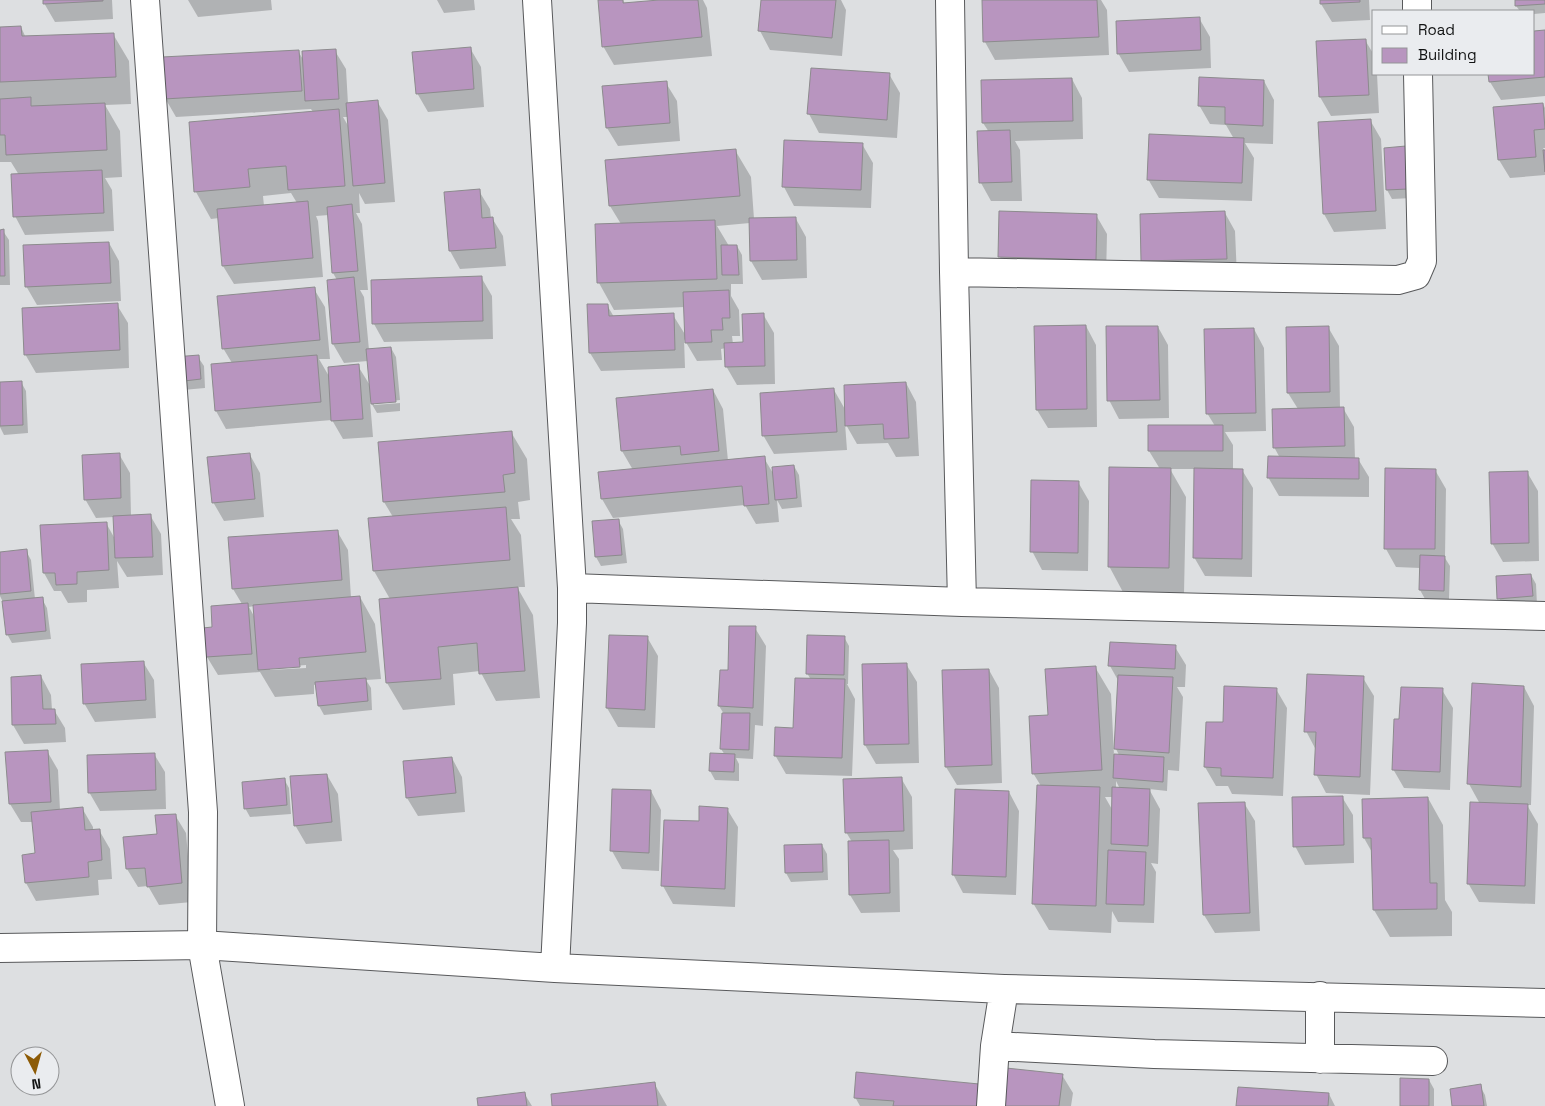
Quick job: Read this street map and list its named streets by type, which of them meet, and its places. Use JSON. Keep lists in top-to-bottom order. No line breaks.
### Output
{"legend":["Road","Building"],"north":"bottom"}
